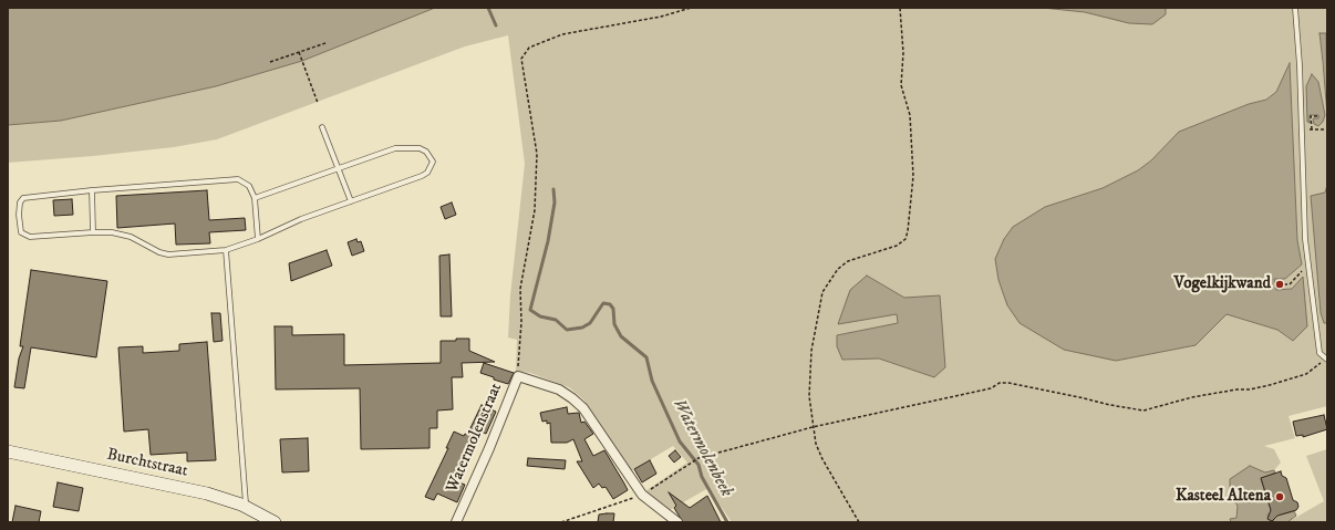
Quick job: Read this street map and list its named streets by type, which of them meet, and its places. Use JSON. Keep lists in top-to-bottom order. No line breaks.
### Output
{"streets":{"main road":["Burchtstraat"],"street":["Watermolenstraat"]},"water":["Watermolenbeek"],"places":["Vogelkijkwand","Kasteel Altena"]}
